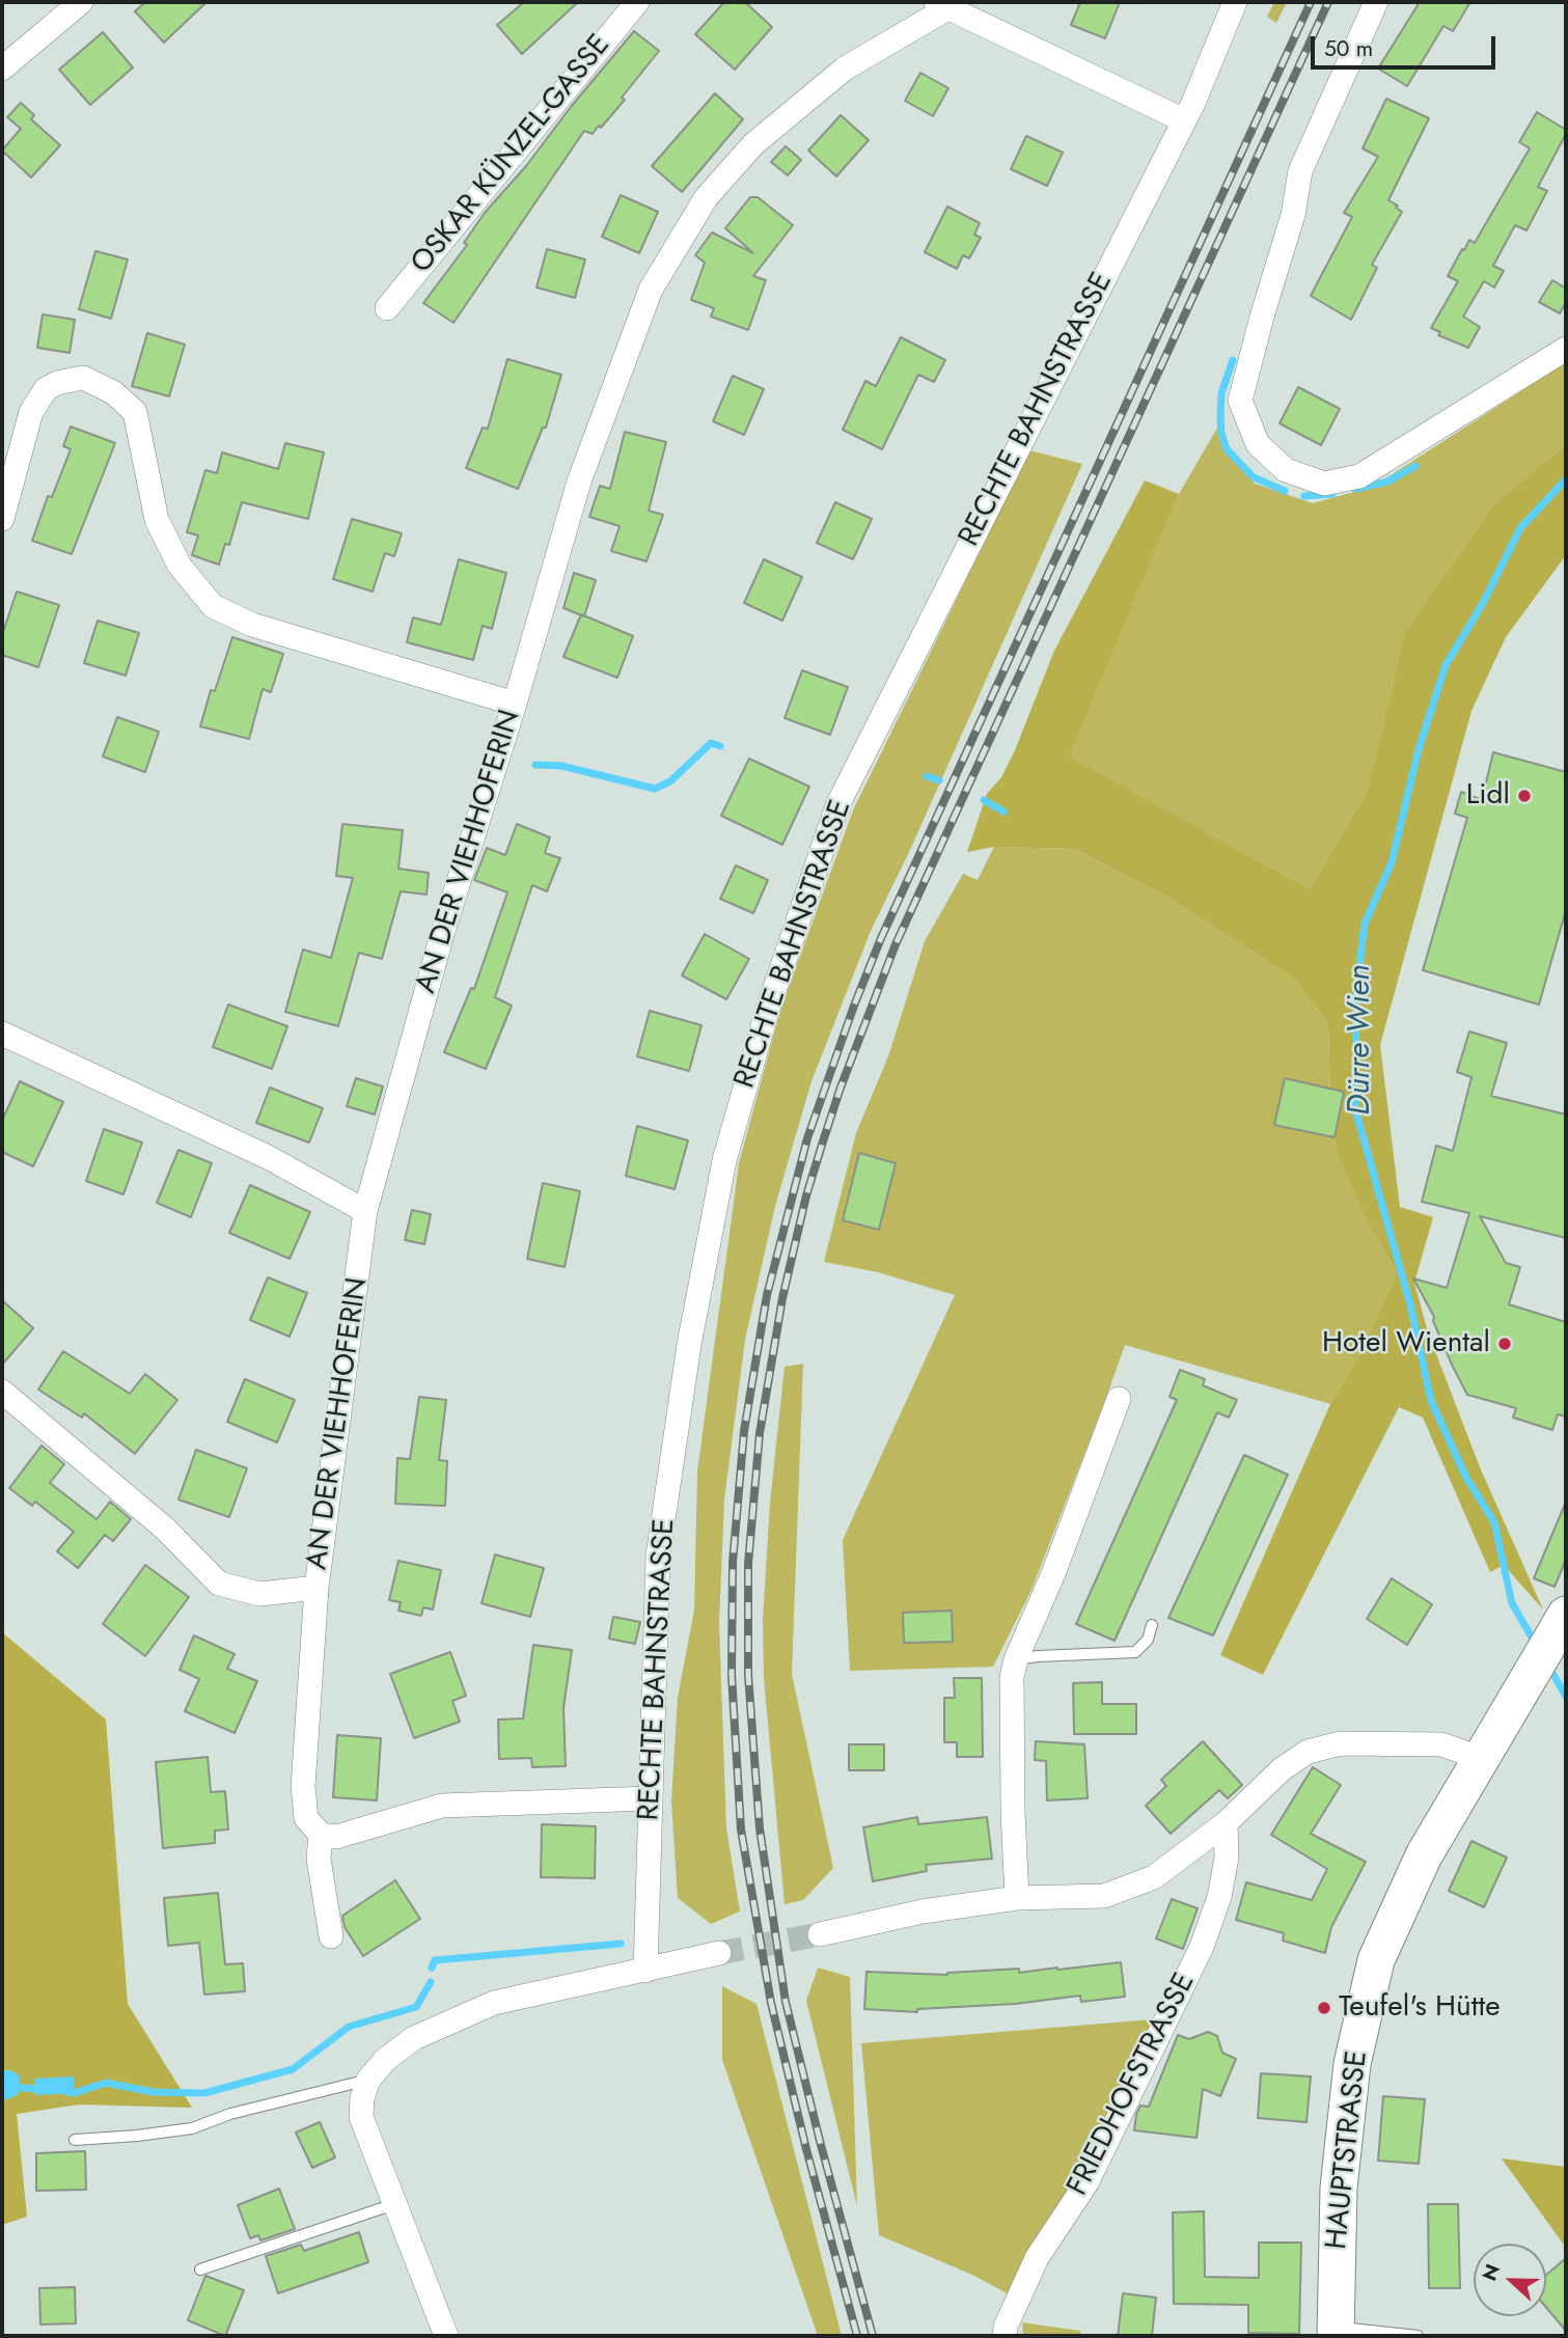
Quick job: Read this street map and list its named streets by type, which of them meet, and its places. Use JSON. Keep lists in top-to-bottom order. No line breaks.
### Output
{"streets":{"main road":["HAUPTSTRASSE"],"street":["OSKAR KÜNZEL-GASSE","RECHTE BAHNSTRASSE","AN DER VIEHHOFERIN","FRIEDHOFSTRASSE"]},"water":["Dürre Wien"],"places":["Lidl","Hotel Wiental","Teufel's Hütte"],"scale_bar":"50 m","north":"left"}
